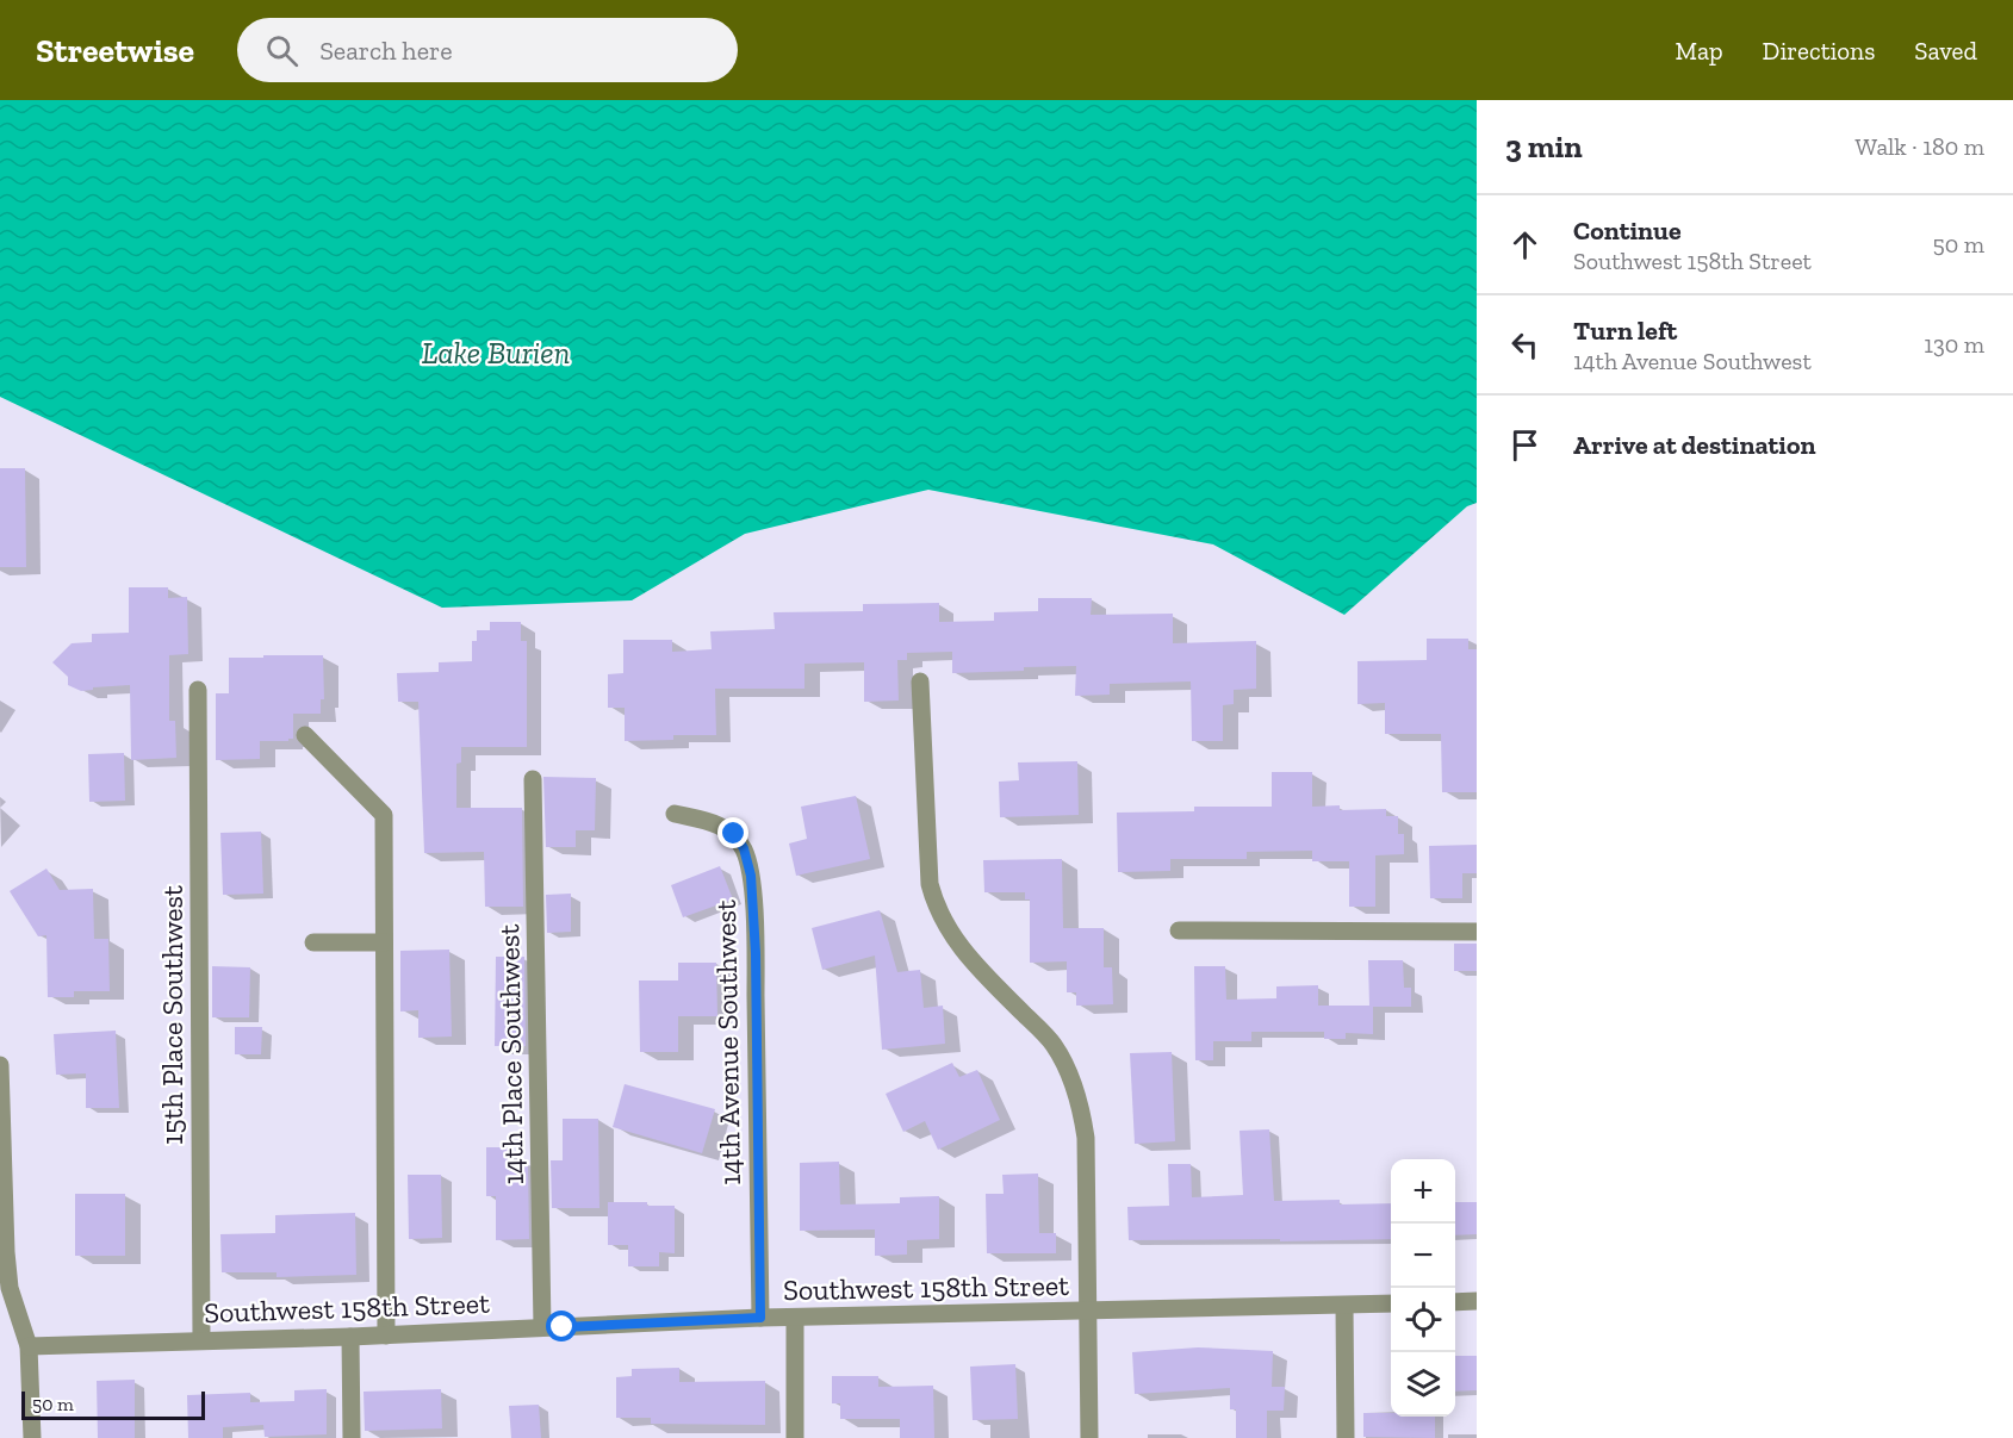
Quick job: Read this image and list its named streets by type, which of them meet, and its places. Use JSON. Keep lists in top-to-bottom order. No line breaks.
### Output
{"streets":{"street":["15th Place Southwest","14th Avenue Southwest","14th Place Southwest","Southwest 158th Street"]},"crossings":[["15th Place Southwest","Southwest 158th Street"],["14th Avenue Southwest","Southwest 158th Street"],["14th Place Southwest","Southwest 158th Street"]],"water":["Lake Burien"],"scale_bar":"50 m","page":{"header":"Streetwise","search":"Search here","nav":["Map","Directions","Saved"],"heading":["3 min","Walk · 180 m"],"list":[["Continue","Southwest 158th Street","50 m"],["Turn left","14th Avenue Southwest","130 m"],"Arrive at destination"],"map_buttons":["+","−"],"scale":"50 m"}}
